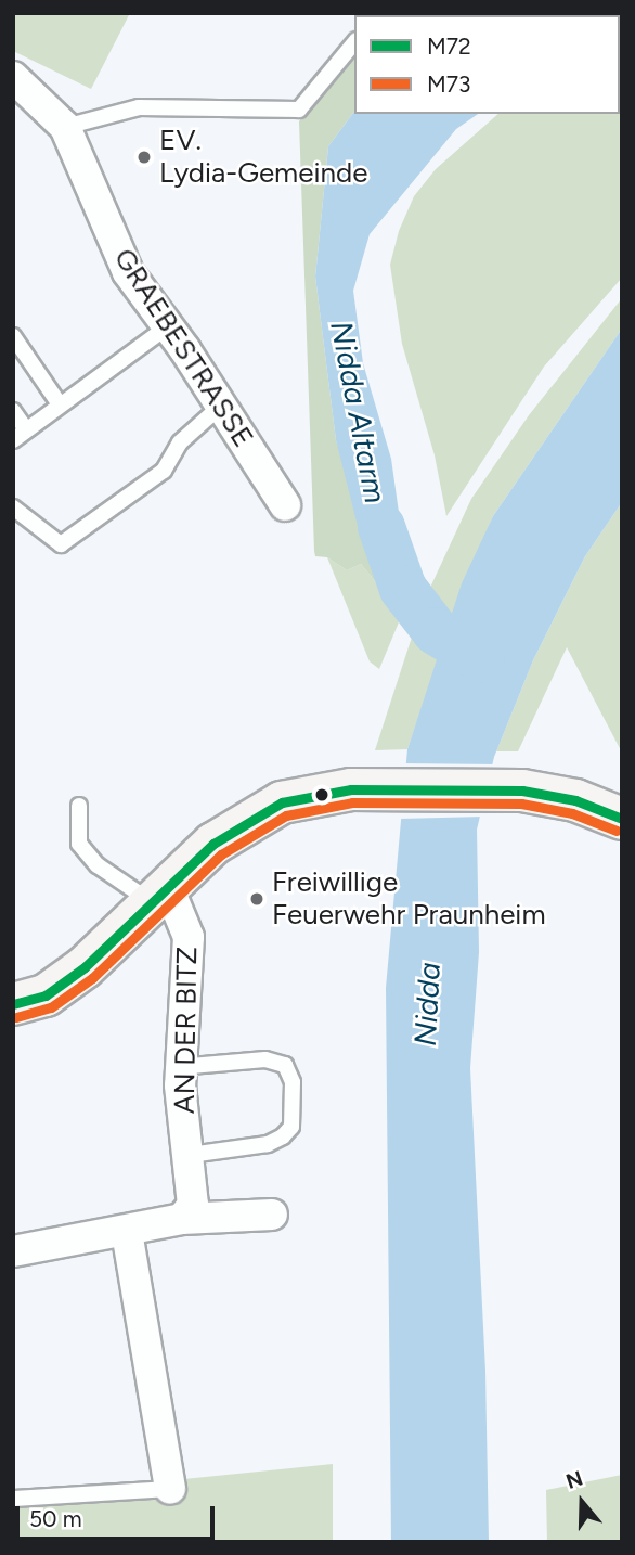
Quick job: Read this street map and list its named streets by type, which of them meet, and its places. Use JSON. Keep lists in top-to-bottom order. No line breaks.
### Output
{"streets":{"street":["GRAEBESTRASSE","AN DER BITZ"]},"water":["Nidda Altarm","Nidda"],"places":["EV. Lydia-Gemeinde","Freiwillige Feuerwehr Praunheim"],"lines":["transit line M72","transit line M73"],"legend":["M72","M73"],"scale_bar":"50 m","north":"top"}
